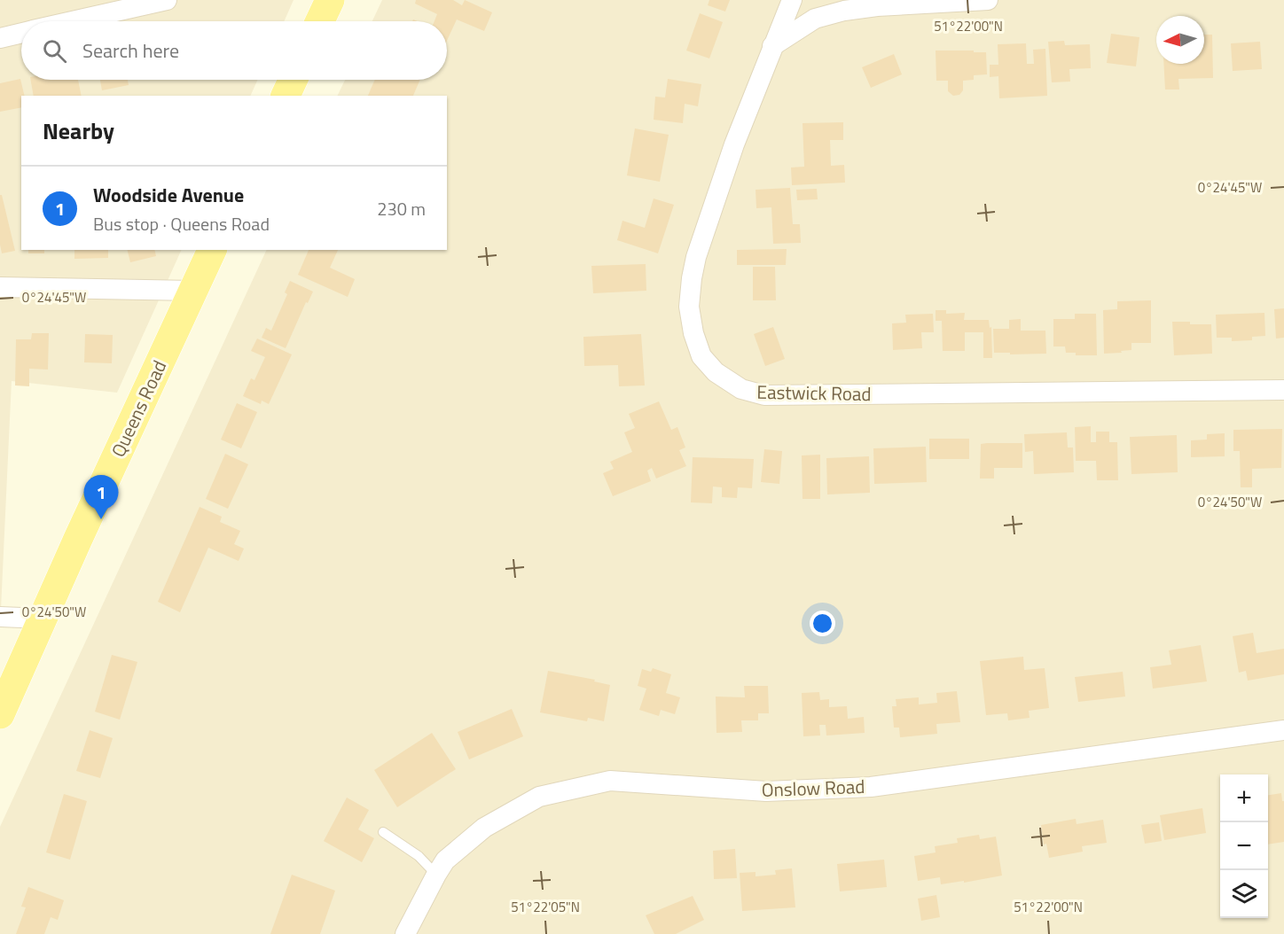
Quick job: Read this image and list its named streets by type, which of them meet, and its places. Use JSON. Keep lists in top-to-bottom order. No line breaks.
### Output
{"streets":{"main road":["Queens Road"],"street":["Eastwick Road","Onslow Road"]},"north":"left","page":{"search":"Search here","heading":"Nearby","list":[{"mark":"1","name":"Woodside Avenue","note":"Bus stop · Queens Road","value":"230 m"}],"pins":"1","map_buttons":["+","−"]},"coordinates":["51°22'00\"N","0°24'45\"W","0°24'50\"W","51°22'05\"N"]}
